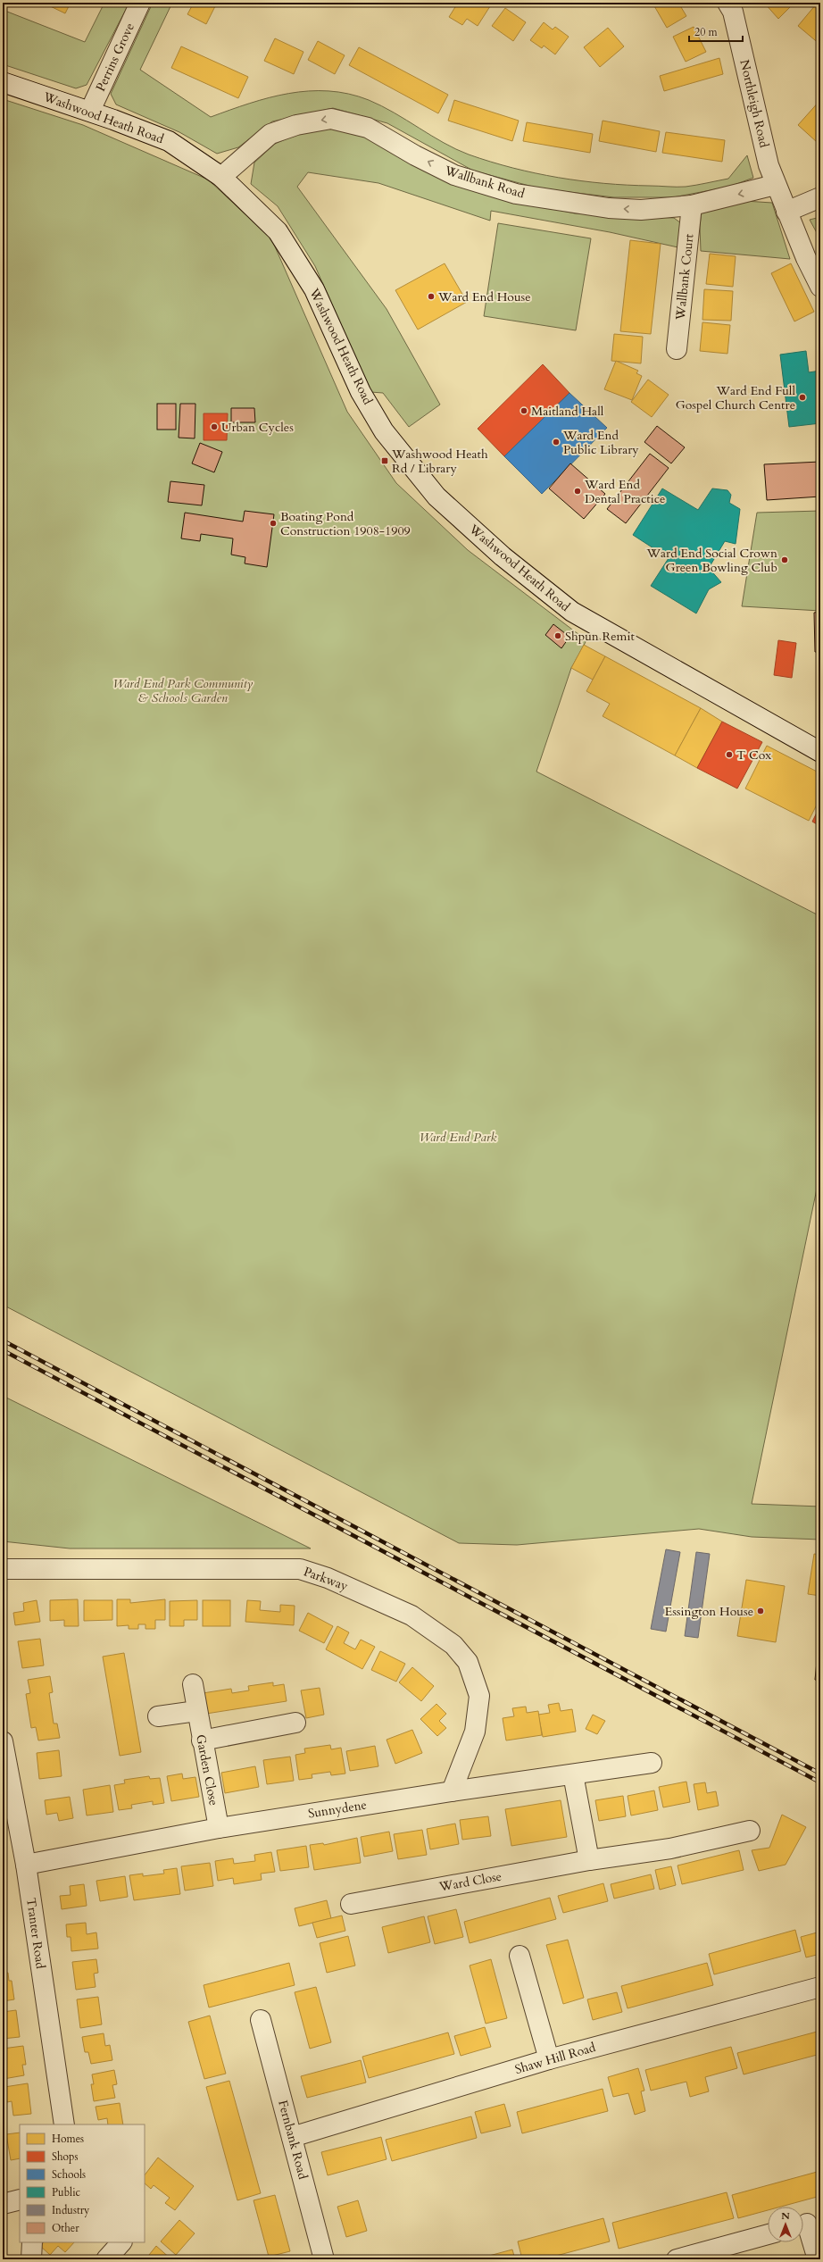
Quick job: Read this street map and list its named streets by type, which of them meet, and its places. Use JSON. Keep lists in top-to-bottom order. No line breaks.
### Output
{"streets":{"street":["Perrins Grove","Northleigh Road","Washwood Heath Road","Wallbank Road","Wallbank Court","Parkway","Garden Close","Sunnydene","Ward Close","Tranter Road","Shaw Hill Road","Fernbank Road"]},"crossings":[["Perrins Grove","Washwood Heath Road"],["Northleigh Road","Wallbank Road"],["Washwood Heath Road","Wallbank Road"],["Wallbank Road","Wallbank Court"],["Parkway","Sunnydene"],["Garden Close","Sunnydene"],["Sunnydene","Tranter Road"],["Shaw Hill Road","Fernbank Road"]],"one_way":["Wallbank Road"],"parks":["Ward End Park Community & Schools Garden","Ward End Park"],"places":{"other":["Ward End House","Ward End Full Gospel Church Centre","Maitland Hall","Urban Cycles","Ward End Public Library","Ward End Dental Practice","Boating Pond Construction 1908-1909","Ward End Social Crown Green Bowling Club","Shpun Remit","T Cox","Essington House"],"transit":["Washwood Heath Rd / Library"]},"legend":["Homes","Shops","Schools","Public","Industry","Other"],"scale_bar":"20 m","north":"top"}
